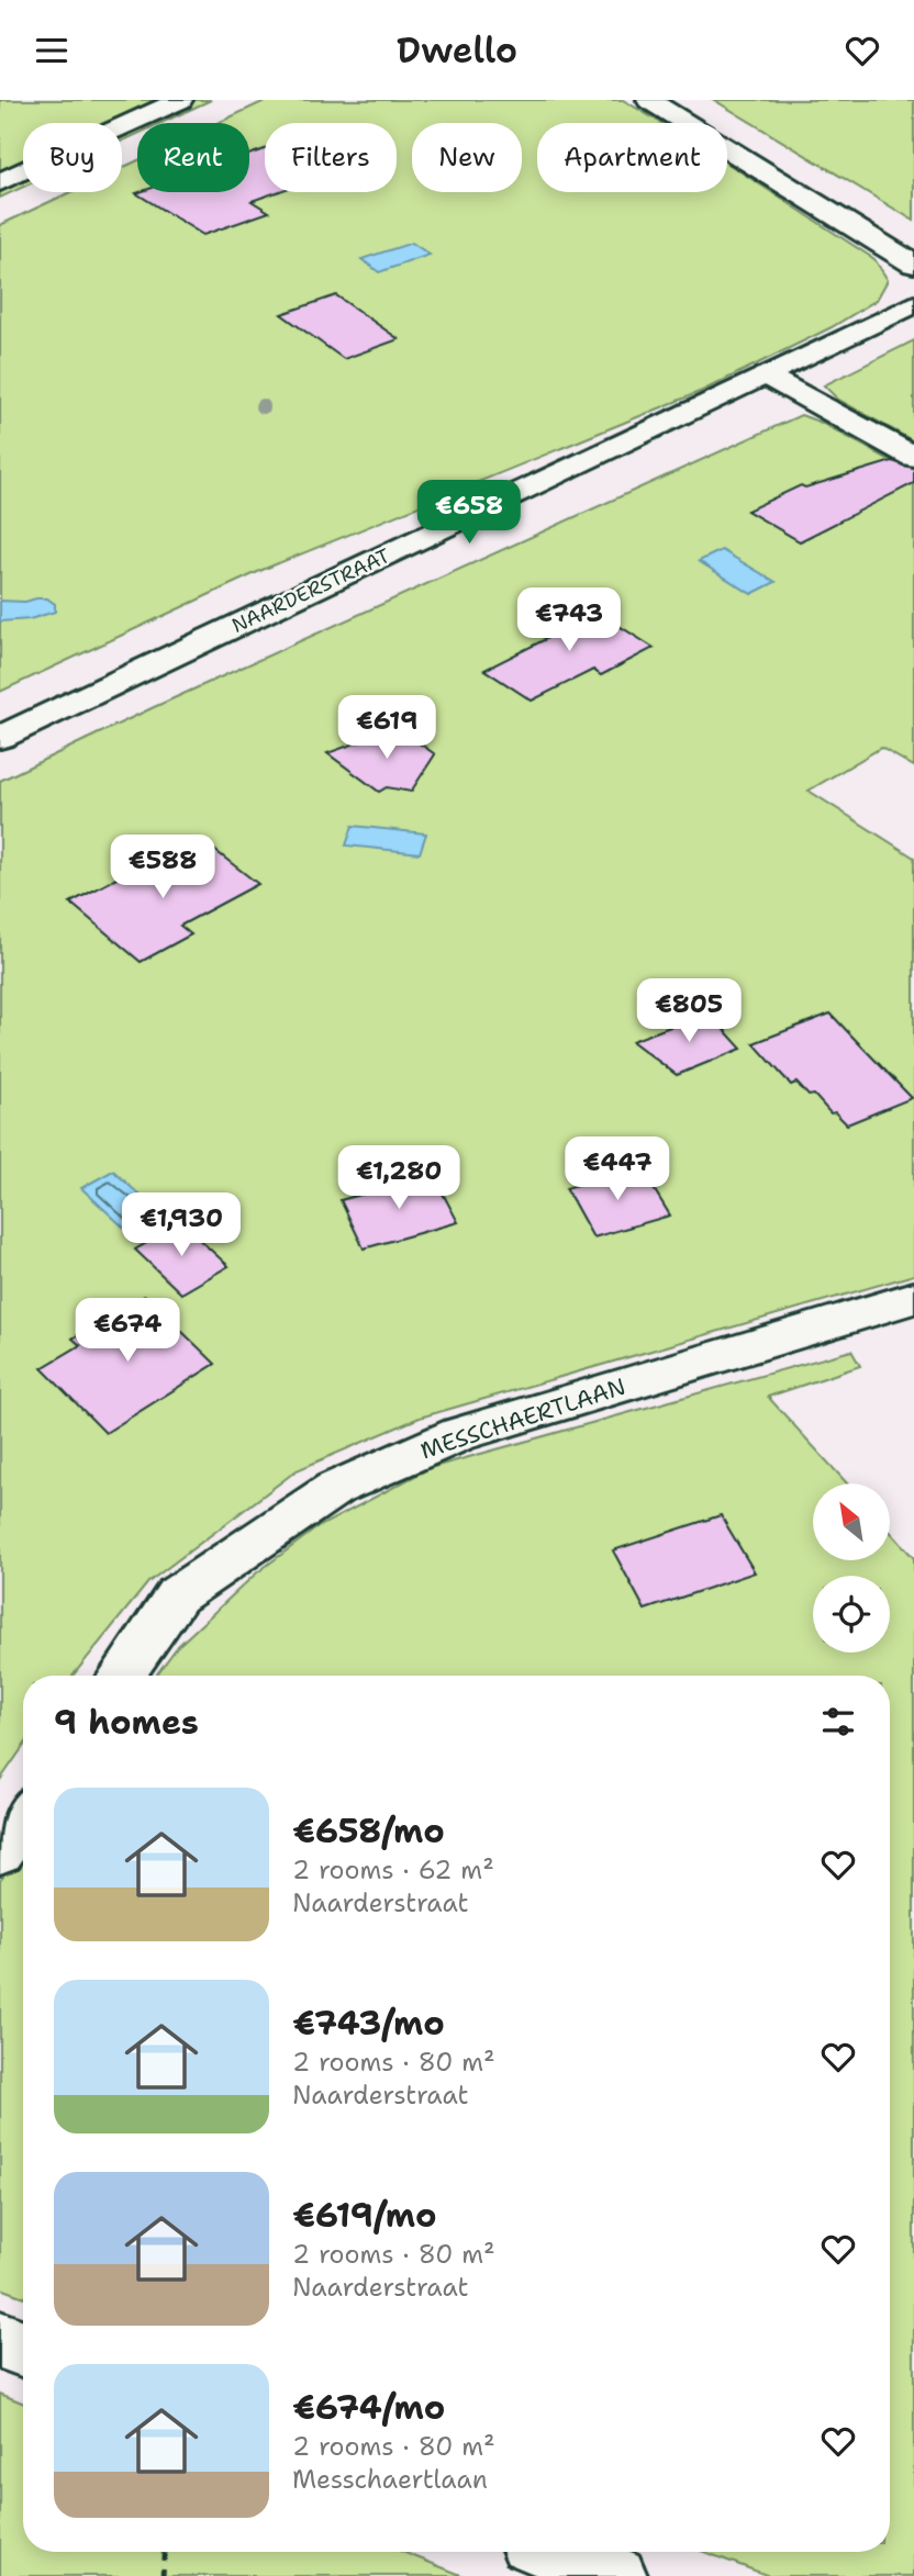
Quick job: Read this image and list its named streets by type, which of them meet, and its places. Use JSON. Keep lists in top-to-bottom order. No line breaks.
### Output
{"streets":{"street":["NAARDERSTRAAT","MESSCHAERTLAAN"]},"north":"top left","page":{"header":"Dwello","chip":["Buy","Rent","Filters","New","Apartment"],"price":["€658","€743","€619","€588","€805","€447","€1,280","€1,930","€674"],"heading":"9 homes","list":[{"name":"€658/mo","note":"2 rooms · 62 m² · Naarderstraat"},{"name":"€743/mo","note":"2 rooms · 80 m² · Naarderstraat"},{"name":"€619/mo","note":"2 rooms · 80 m² · Naarderstraat"},{"name":"€674/mo","note":"2 rooms · 80 m² · Messchaertlaan"}]}}
